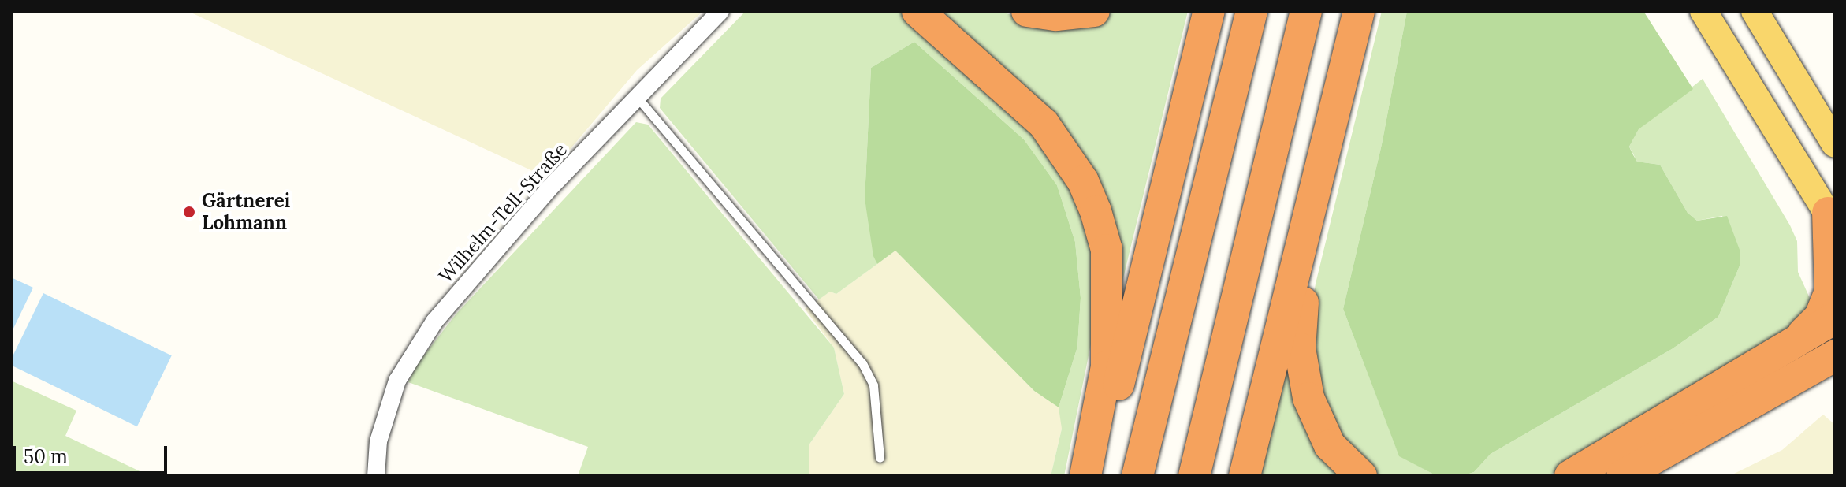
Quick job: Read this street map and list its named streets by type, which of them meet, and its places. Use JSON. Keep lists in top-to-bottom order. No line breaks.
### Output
{"streets":{"street":["Wilhelm-Tell-Straße"]},"places":["Gärtnerei Lohmann"],"scale_bar":"50 m"}
